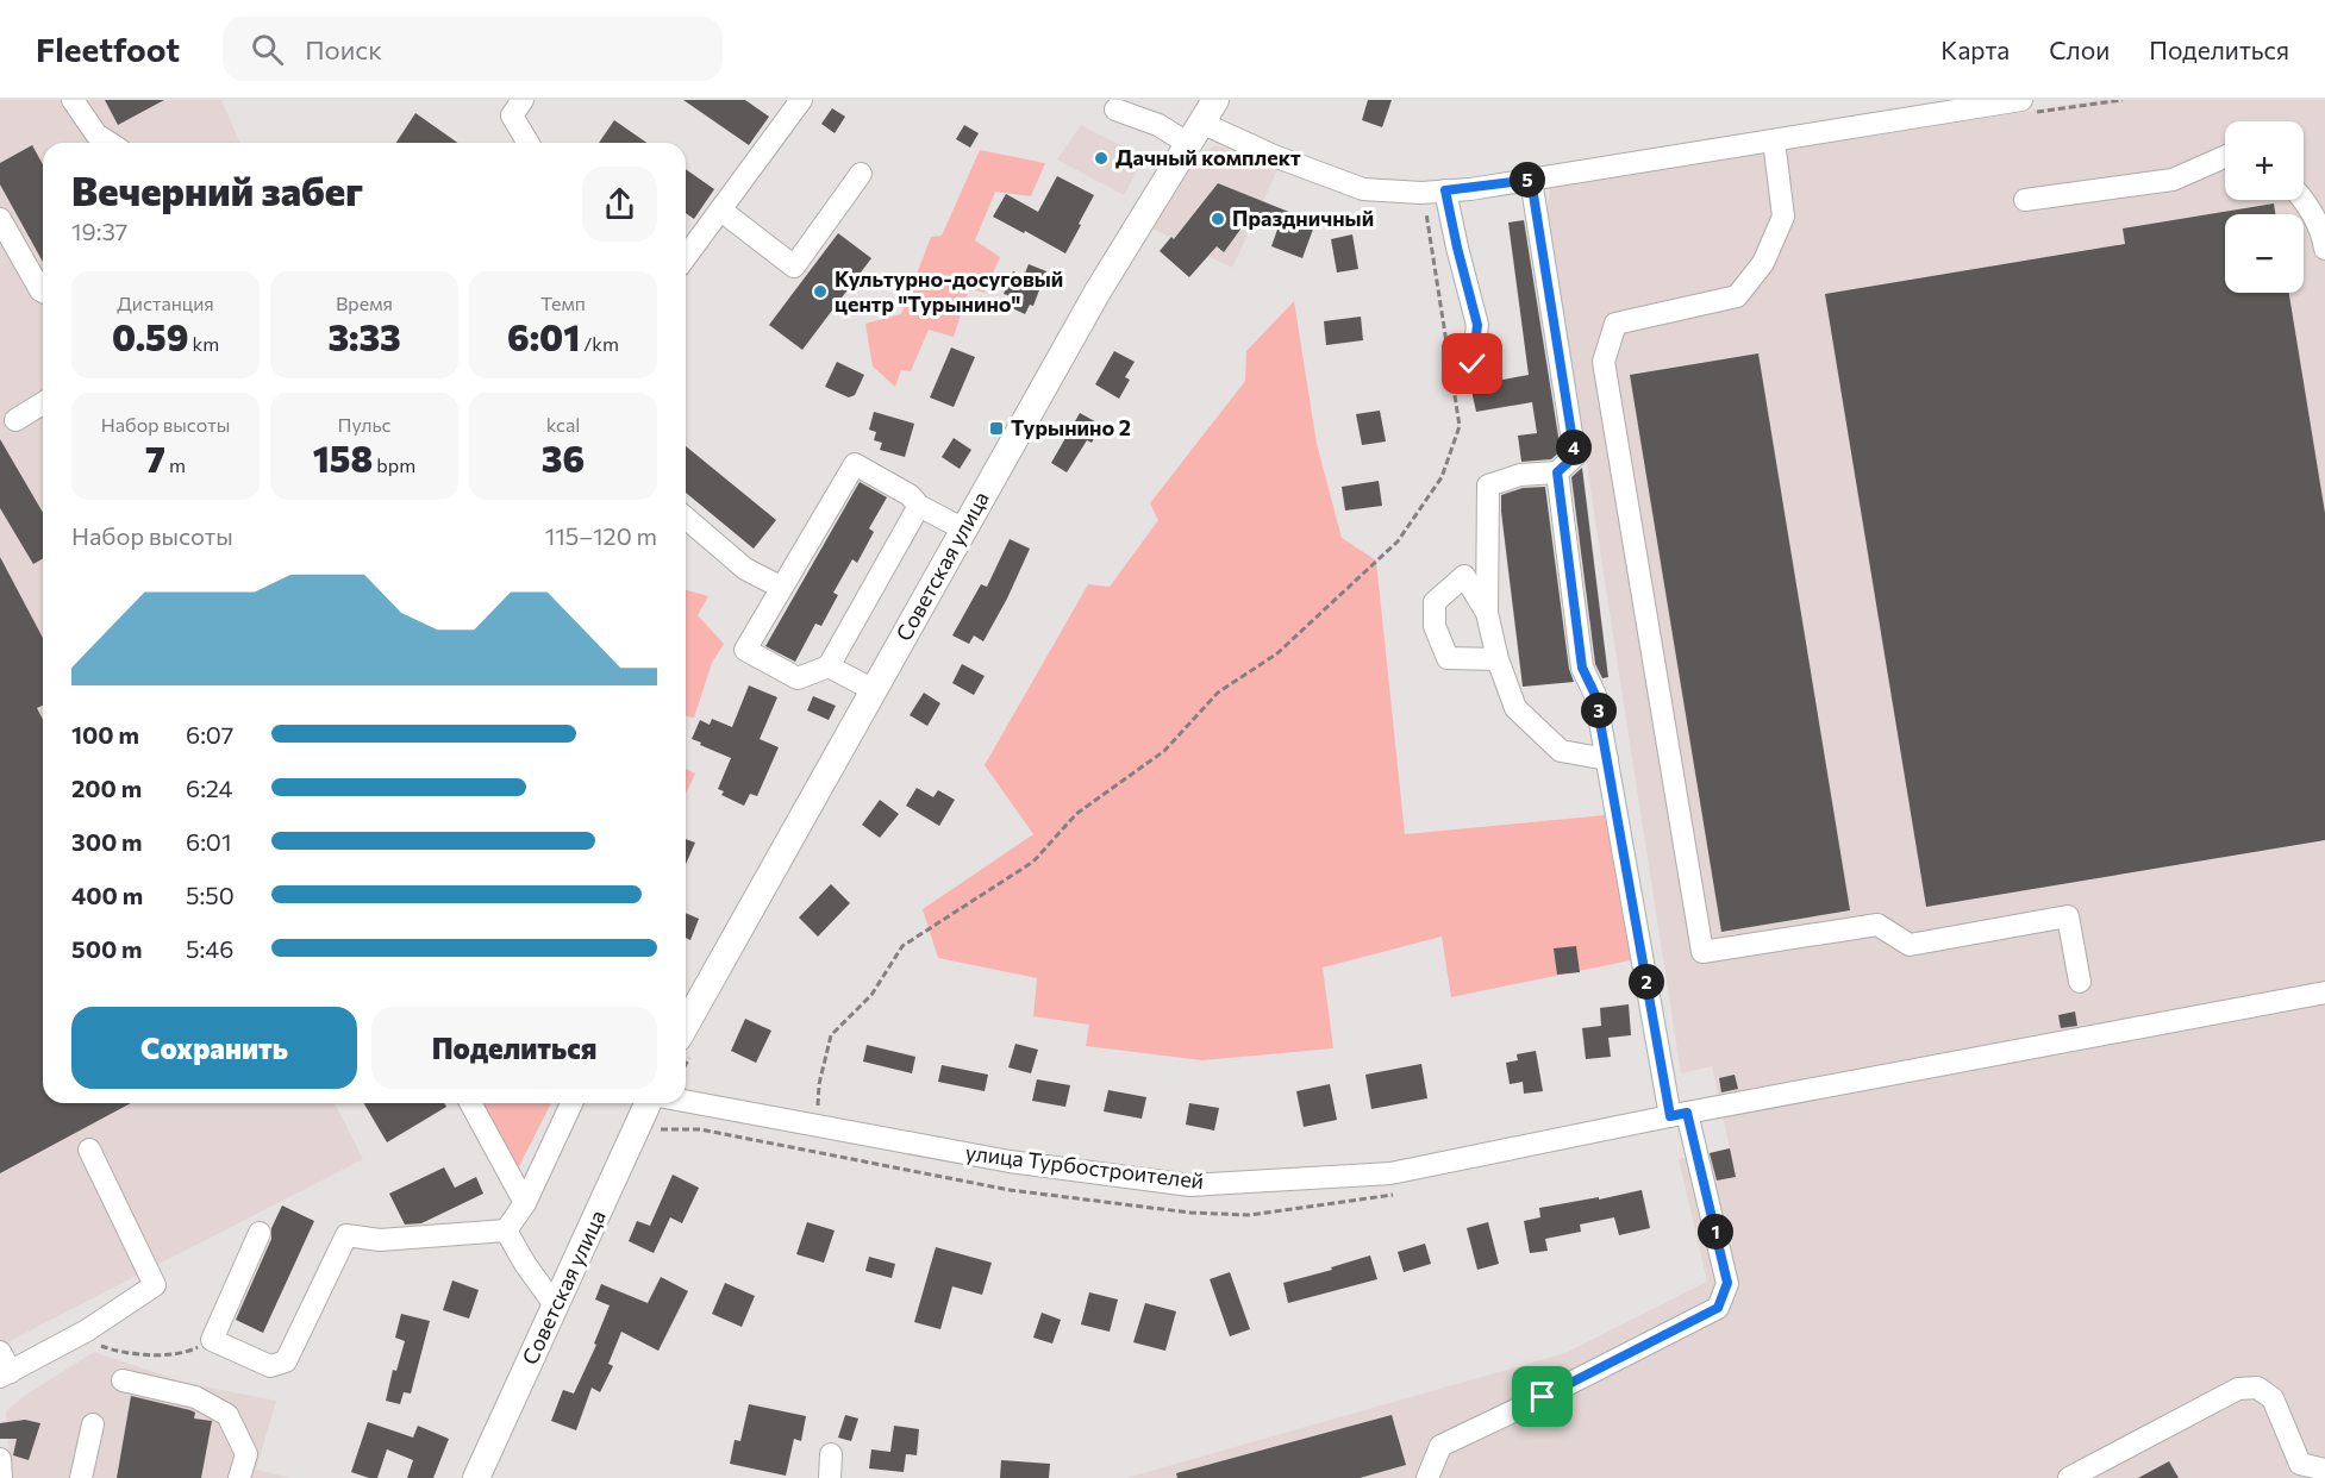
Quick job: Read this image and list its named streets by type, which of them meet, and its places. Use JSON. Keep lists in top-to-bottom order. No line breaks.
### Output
{"streets":{"main road":["Советская улица"],"street":["улица Турбостроителей"]},"places":{"other":["Дачный комплект","Праздничный","Культурно-досуговый центр \"Турынино\""],"transit":["Турынино 2"]},"page":{"header":"Fleetfoot","search":"Поиск","nav":["Карта","Слои","Поделиться"],"map_buttons":["+","−"],"heading":["Вечерний забег","19:37"],"pins":["5","4","3","2","1"],"stats":[["Дистанция","0.59 km"],["Время","3:33"],["Темп","6:01 /km"],["Набор высоты","7 m"],["Пульс","158 bpm"],["kcal","36"]],"chart":["Набор высоты","115–120 m"],"list":[{"name":"100 m","note":"6:07"},{"name":"200 m","note":"6:24"},{"name":"300 m","note":"6:01"},{"name":"400 m","note":"5:50"},{"name":"500 m","note":"5:46"}],"buttons":["Сохранить","Поделиться"]}}
